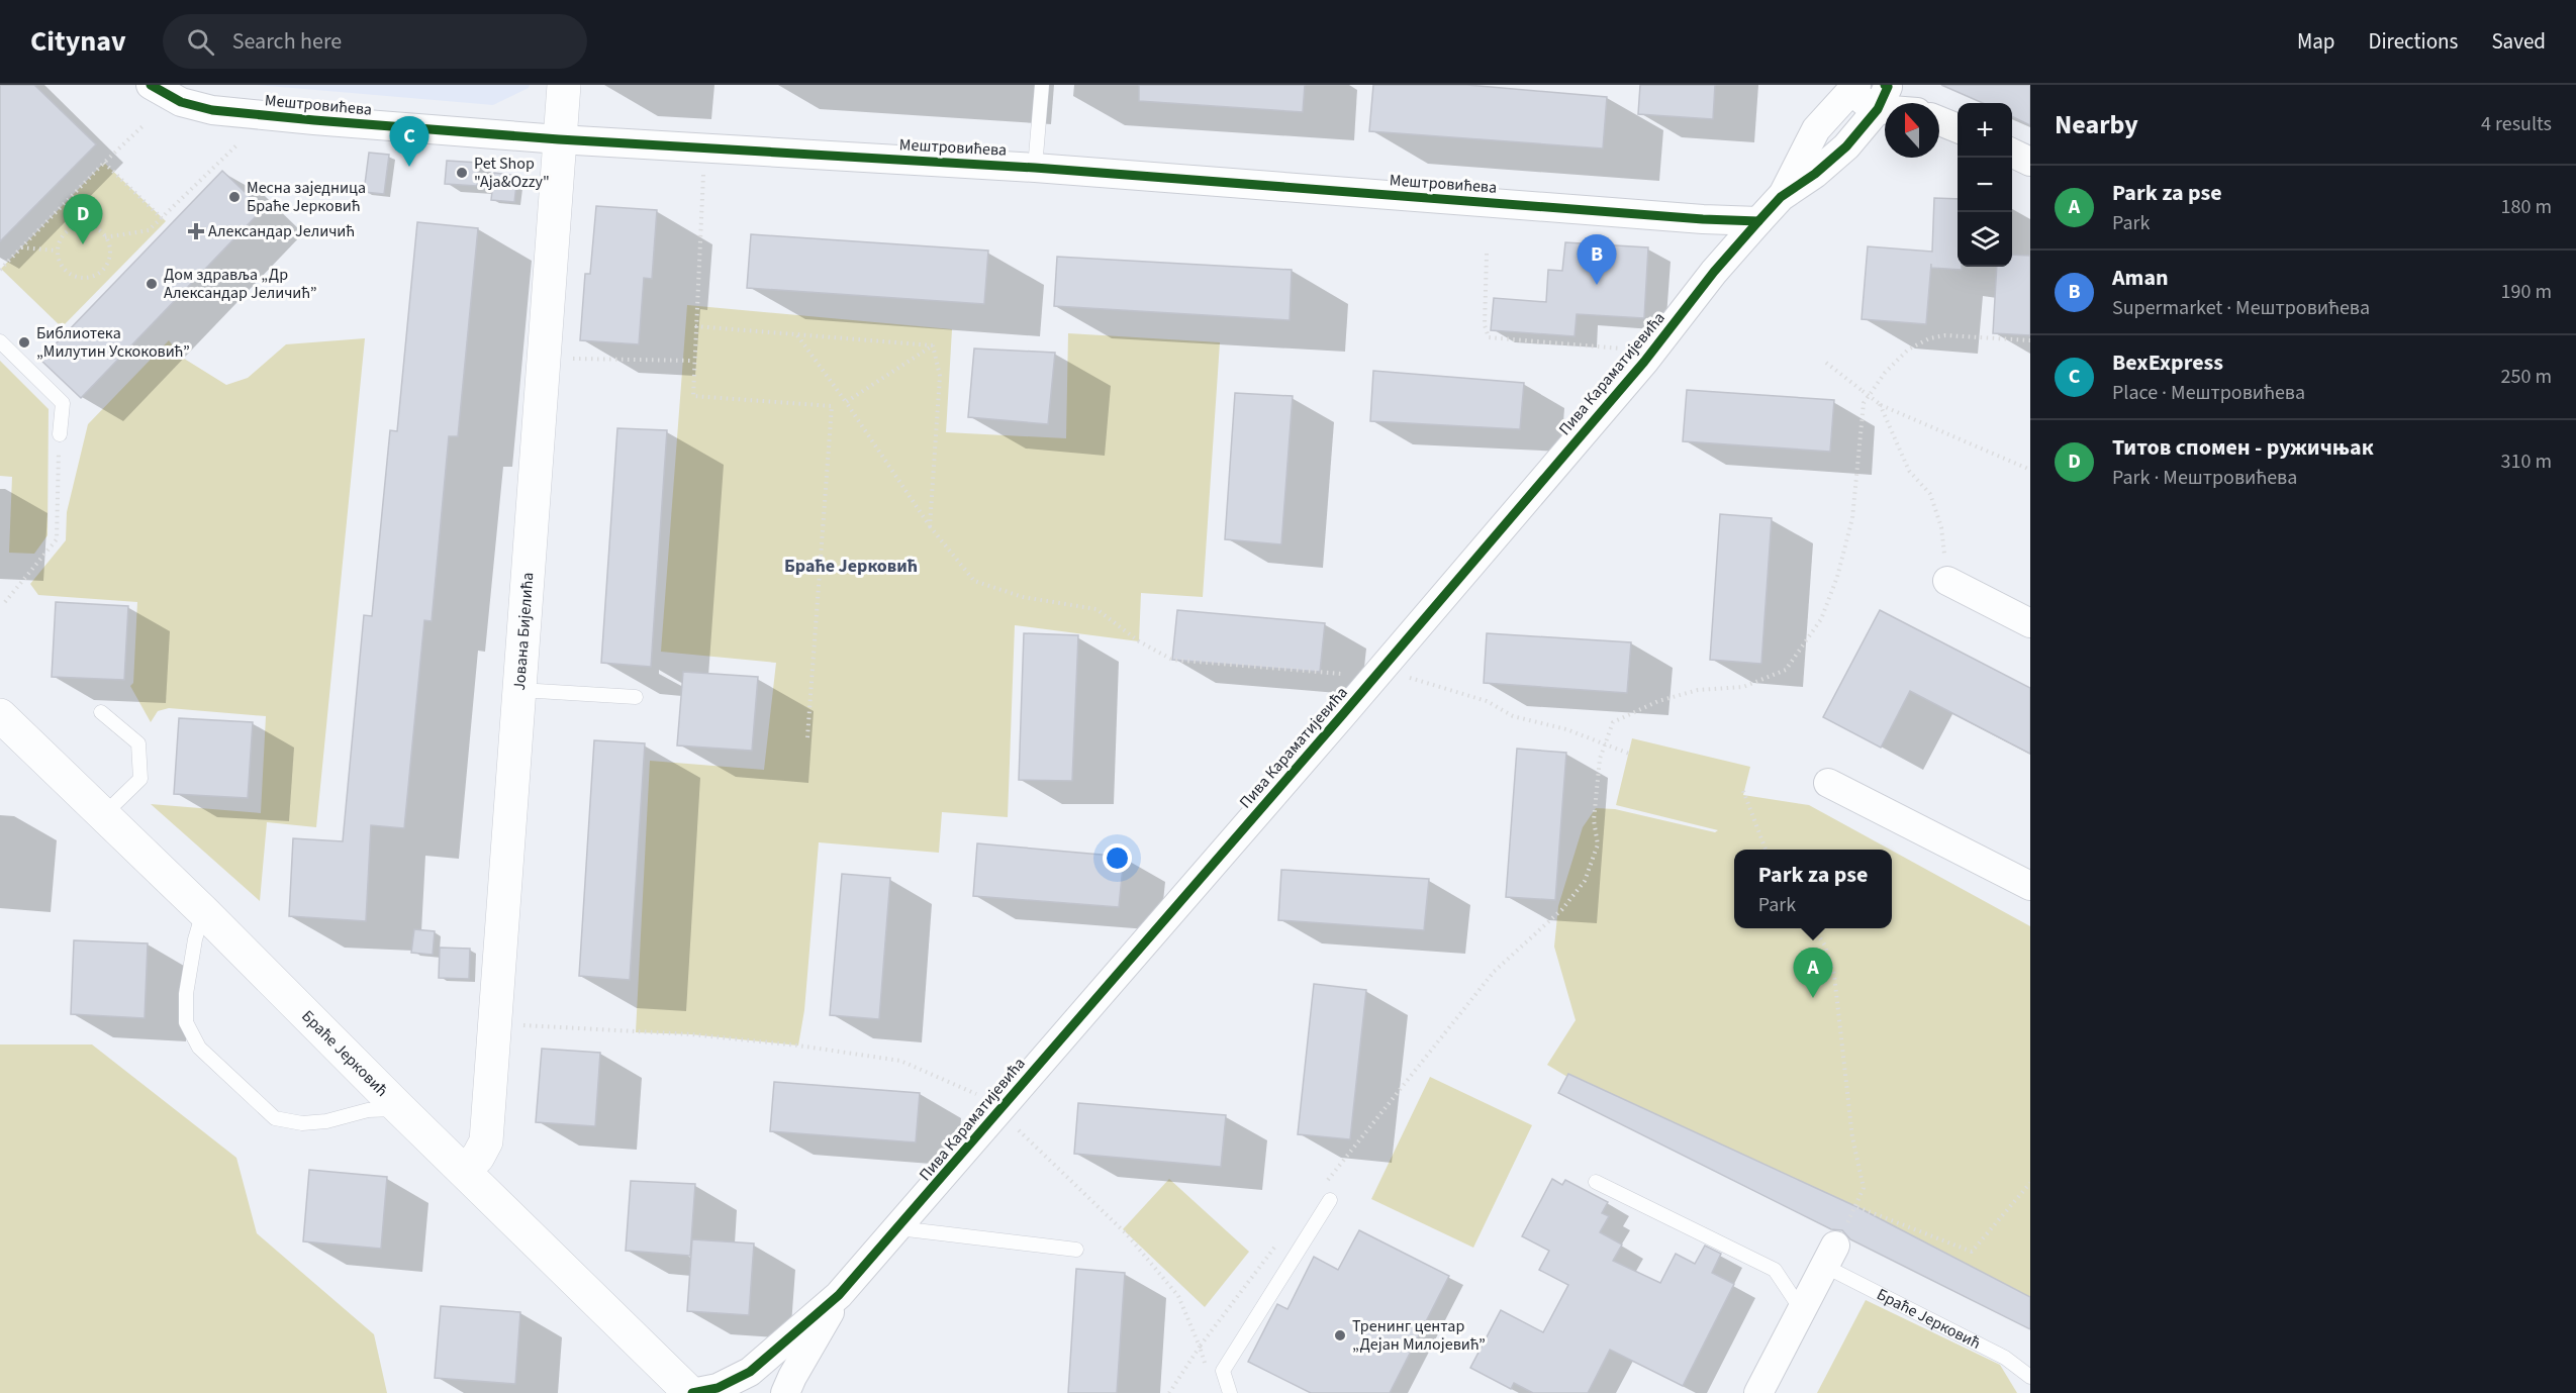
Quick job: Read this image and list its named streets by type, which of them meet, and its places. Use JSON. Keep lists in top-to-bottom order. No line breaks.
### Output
{"streets":{"street":["Мештровићева","Пива Караматијевића","Јована Бијелића","Браће Јерковић"]},"crossings":[["Мештровићева","Пива Караматијевића"],["Мештровићева","Јована Бијелића"],["Пива Караматијевића","Браће Јерковић"],["Јована Бијелића","Браће Јерковић"]],"districts":["Браће Јерковић"],"places":{"other":["Pet Shop \"Aja&Ozzy\"","Месна заједница Браће Јерковић","Дом здравља „Др Александар Јеличић”","Библиотека „Милутин Ускоковић”","Тренинг центар „Дејан Милојевић”"],"health":["Александар Јеличић"]},"north":"top","page":{"header":"Citynav","search":"Search here","nav":["Map","Directions","Saved"],"heading":["Nearby","4 results"],"map_buttons":["+","−"],"pins":["C","D","B","A"],"list":[{"mark":"A","name":"Park za pse","note":"Park","value":"180 m"},{"mark":"B","name":"Aman","note":"Supermarket · Мештровићева","value":"190 m"},{"mark":"C","name":"BexExpress","note":"Place · Мештровићева","value":"250 m"},{"mark":"D","name":"Титов спомен - ружичњак","note":"Park · Мештровићева","value":"310 m"}],"popup":["Park za pse","Park"]}}
